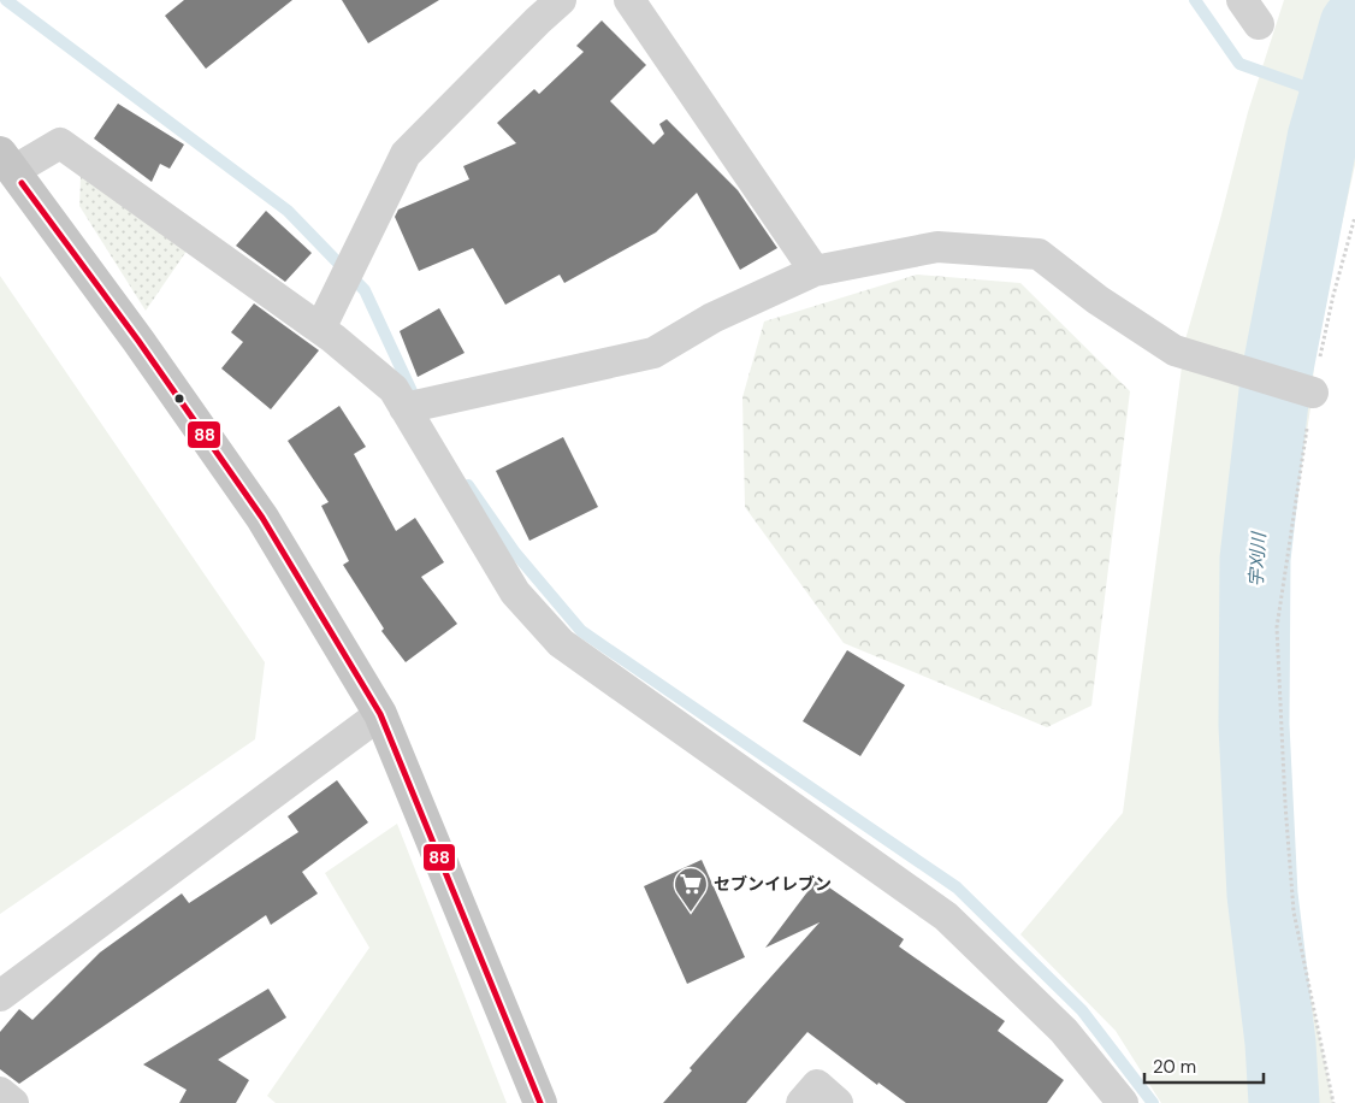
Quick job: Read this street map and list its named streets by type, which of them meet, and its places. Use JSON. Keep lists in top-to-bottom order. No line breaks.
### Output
{"water":["宇刈川"],"places":{"supermarket":["セブンイレブン"]},"lines":["transit line 88"],"scale_bar":"20 m"}
